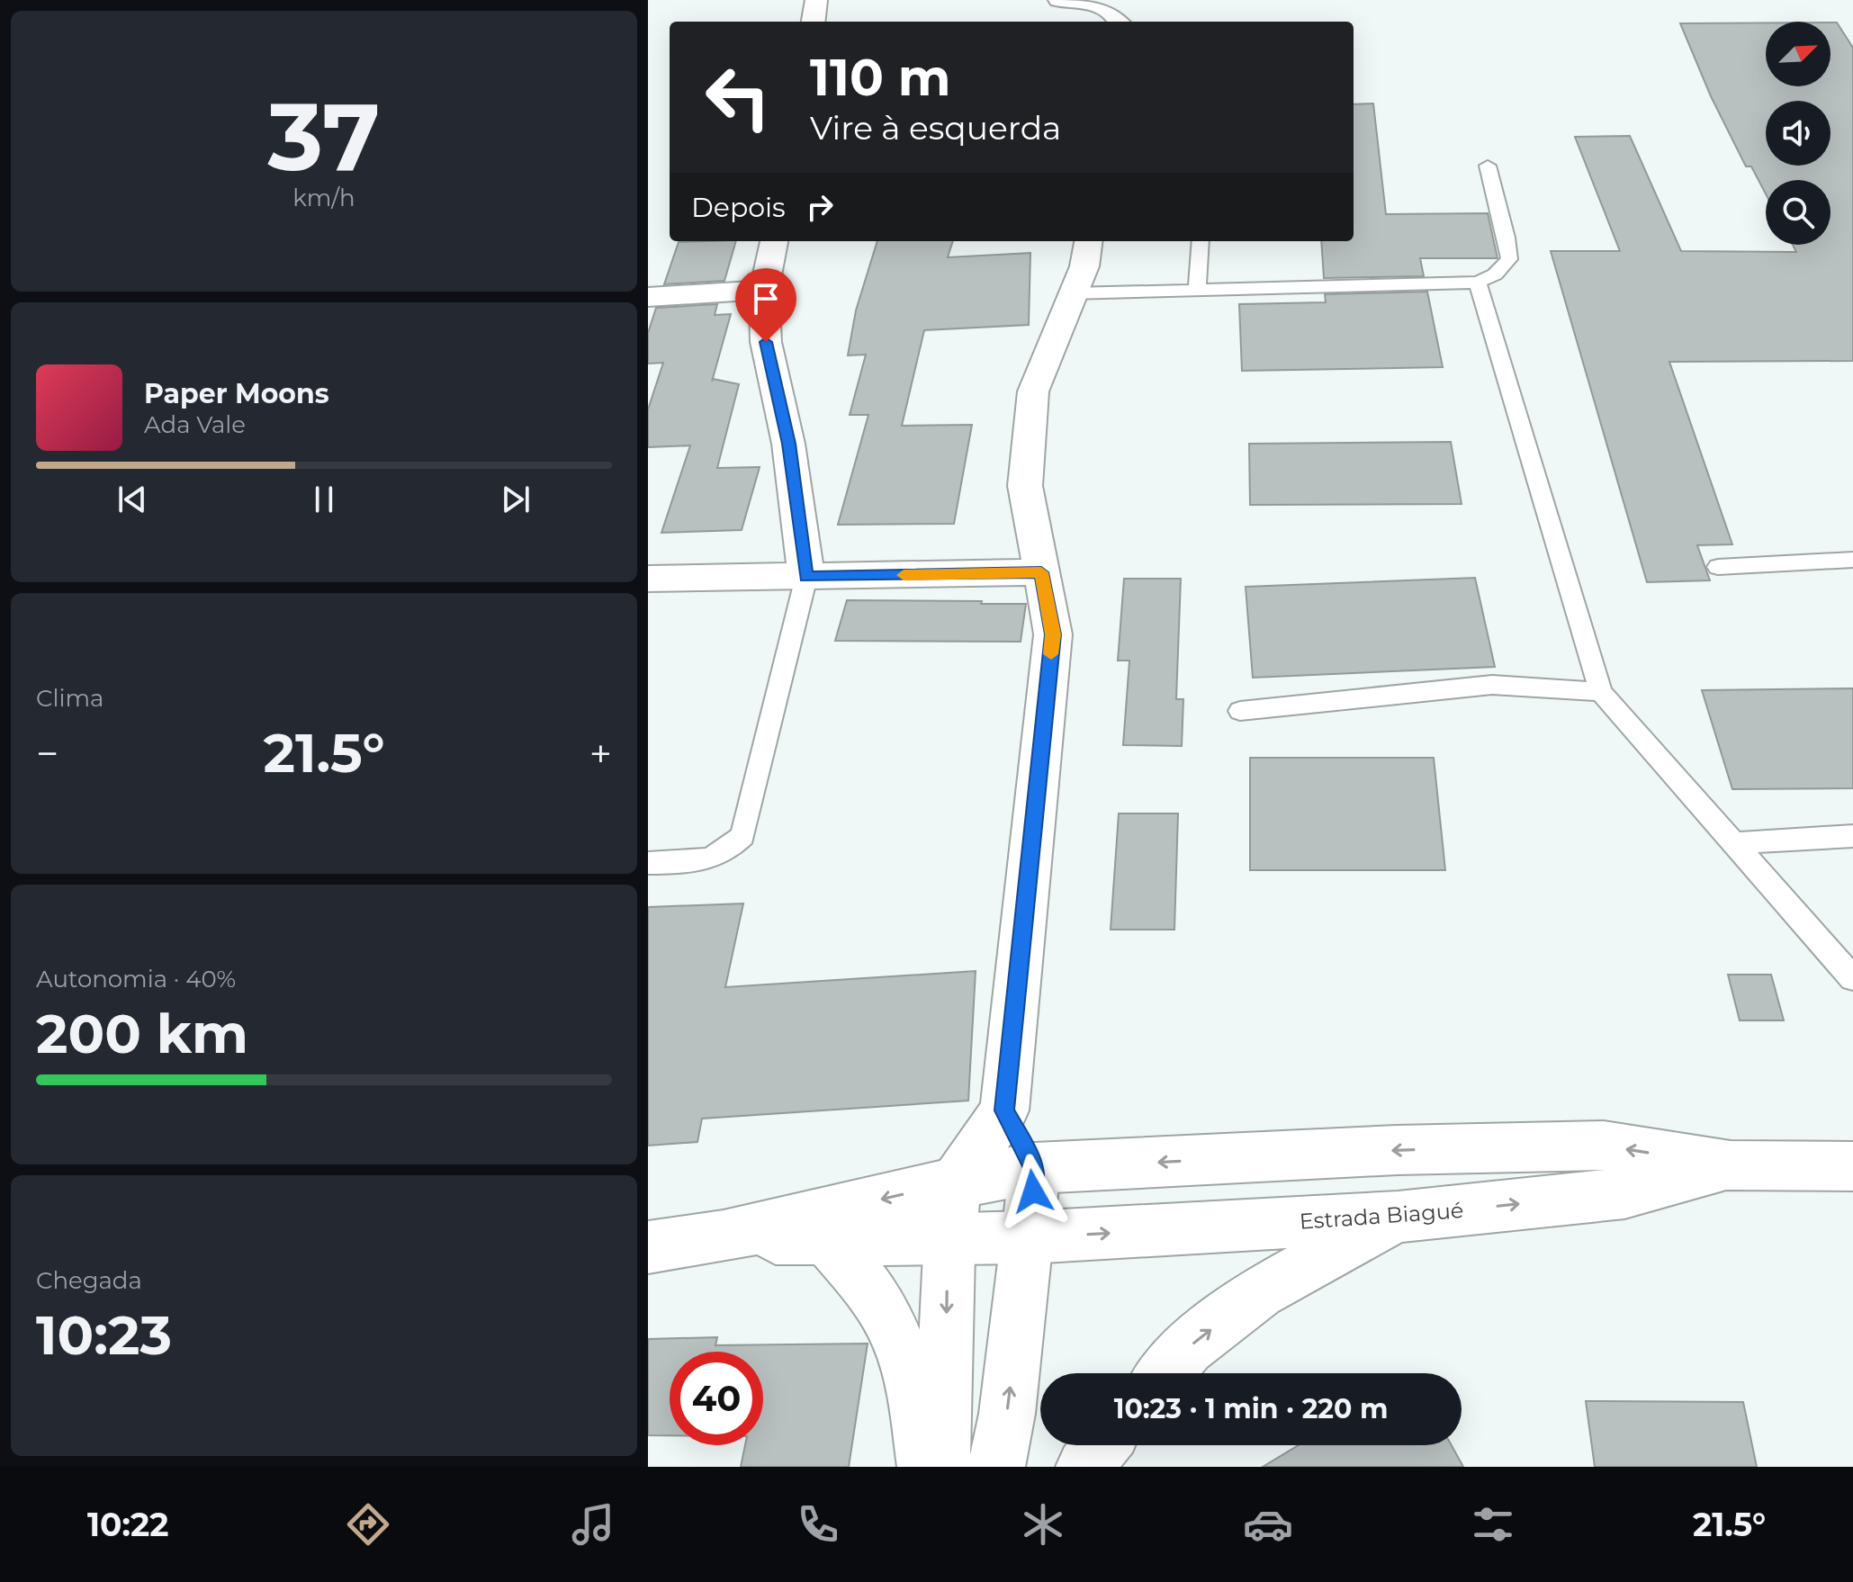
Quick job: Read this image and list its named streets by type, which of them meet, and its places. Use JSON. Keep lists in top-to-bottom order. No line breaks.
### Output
{"streets":{"street":["Estrada Biagué"]},"north":"top right","page":{"tile":[["37","km/h"],"Clima",["Autonomia · 40%","200 km"],["Chegada","10:23"]],"turn":["110 m","Vire à esquerda"],"then":"Depois","song":["Paper Moons","Ada Vale"],"heat":["−","21.5°","+"],"limit":"40","trip":"10:23 · 1 min · 220 m","tabs":["10:22","21.5°"]}}
